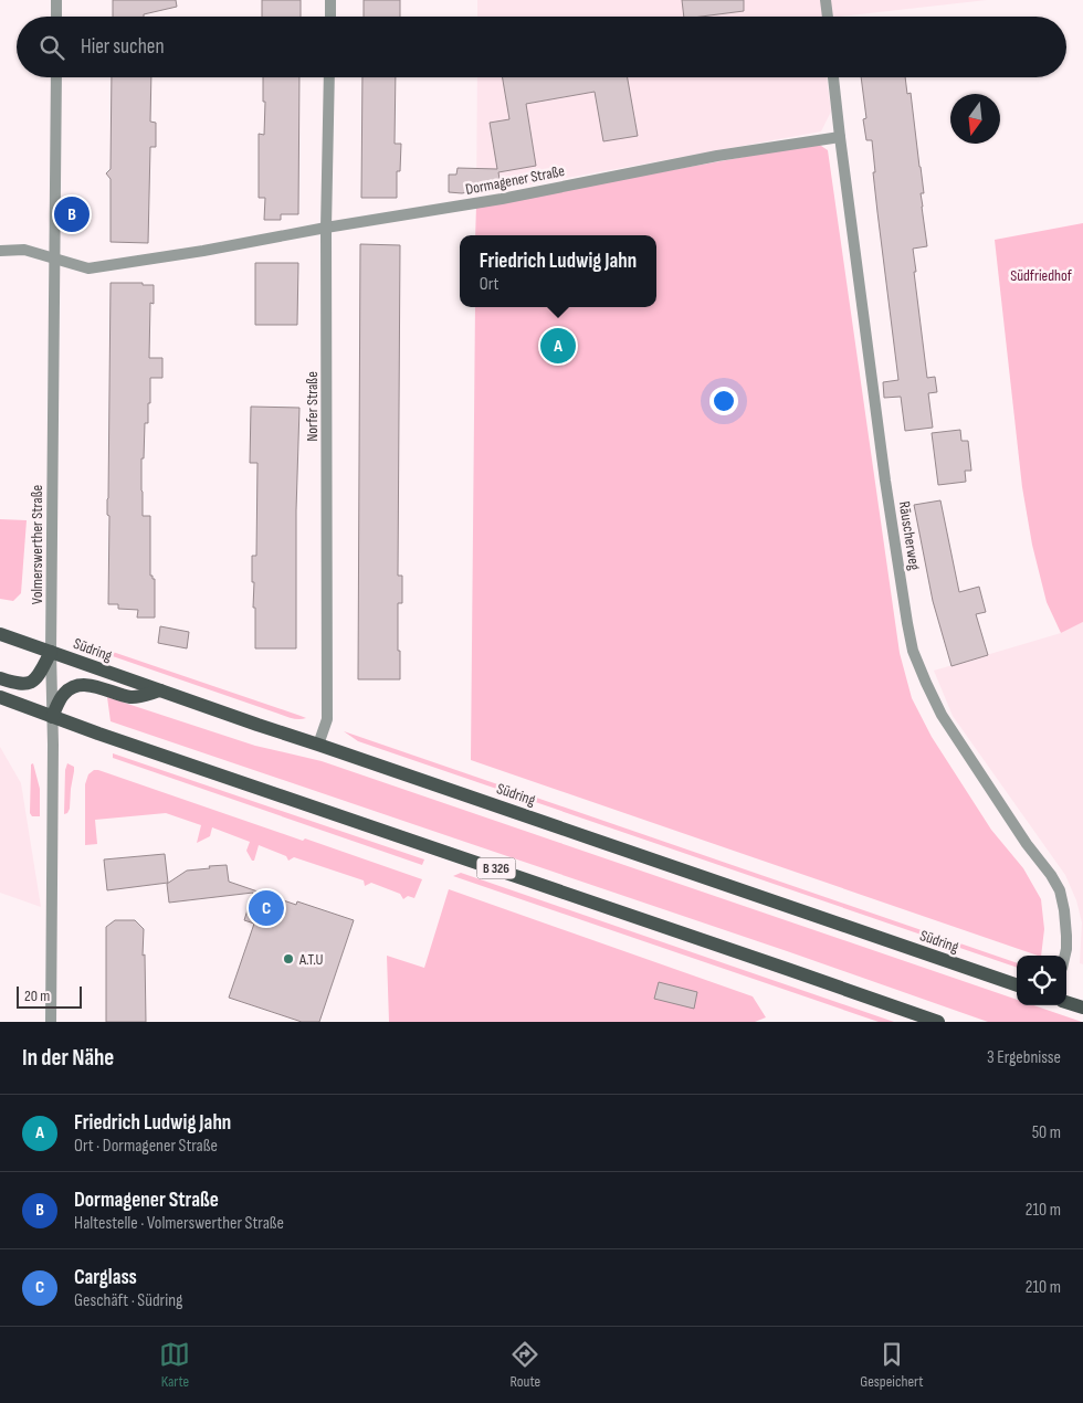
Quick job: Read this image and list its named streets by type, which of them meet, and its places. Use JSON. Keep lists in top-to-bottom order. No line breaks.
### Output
{"streets":{"main road":["Südring","B 326"],"street":["Dormagener Straße","Norfer Straße","Räuscherweg","Volmerswerther Straße"]},"crossings":[["Dormagener Straße","Norfer Straße"],["Dormagener Straße","Räuscherweg"],["Dormagener Straße","Volmerswerther Straße"],["Norfer Straße","Südring"],["Volmerswerther Straße","Südring"],["Volmerswerther Straße","B 326"]],"parks":["Südfriedhof"],"places":["A.T.U"],"scale_bar":"20 m","north":"bottom","page":{"search":"Hier suchen","pins":["B","A","C"],"popup":["Friedrich Ludwig Jahn","Ort"],"scale":"20 m","heading":["In der Nähe","3 Ergebnisse"],"list":[{"mark":"A","name":"Friedrich Ludwig Jahn","note":"Ort · Dormagener Straße","value":"50 m"},{"mark":"B","name":"Dormagener Straße","note":"Haltestelle · Volmerswerther Straße","value":"210 m"},{"mark":"C","name":"Carglass","note":"Geschäft · Südring","value":"210 m"}],"nav":["Karte","Route","Gespeichert"]}}
